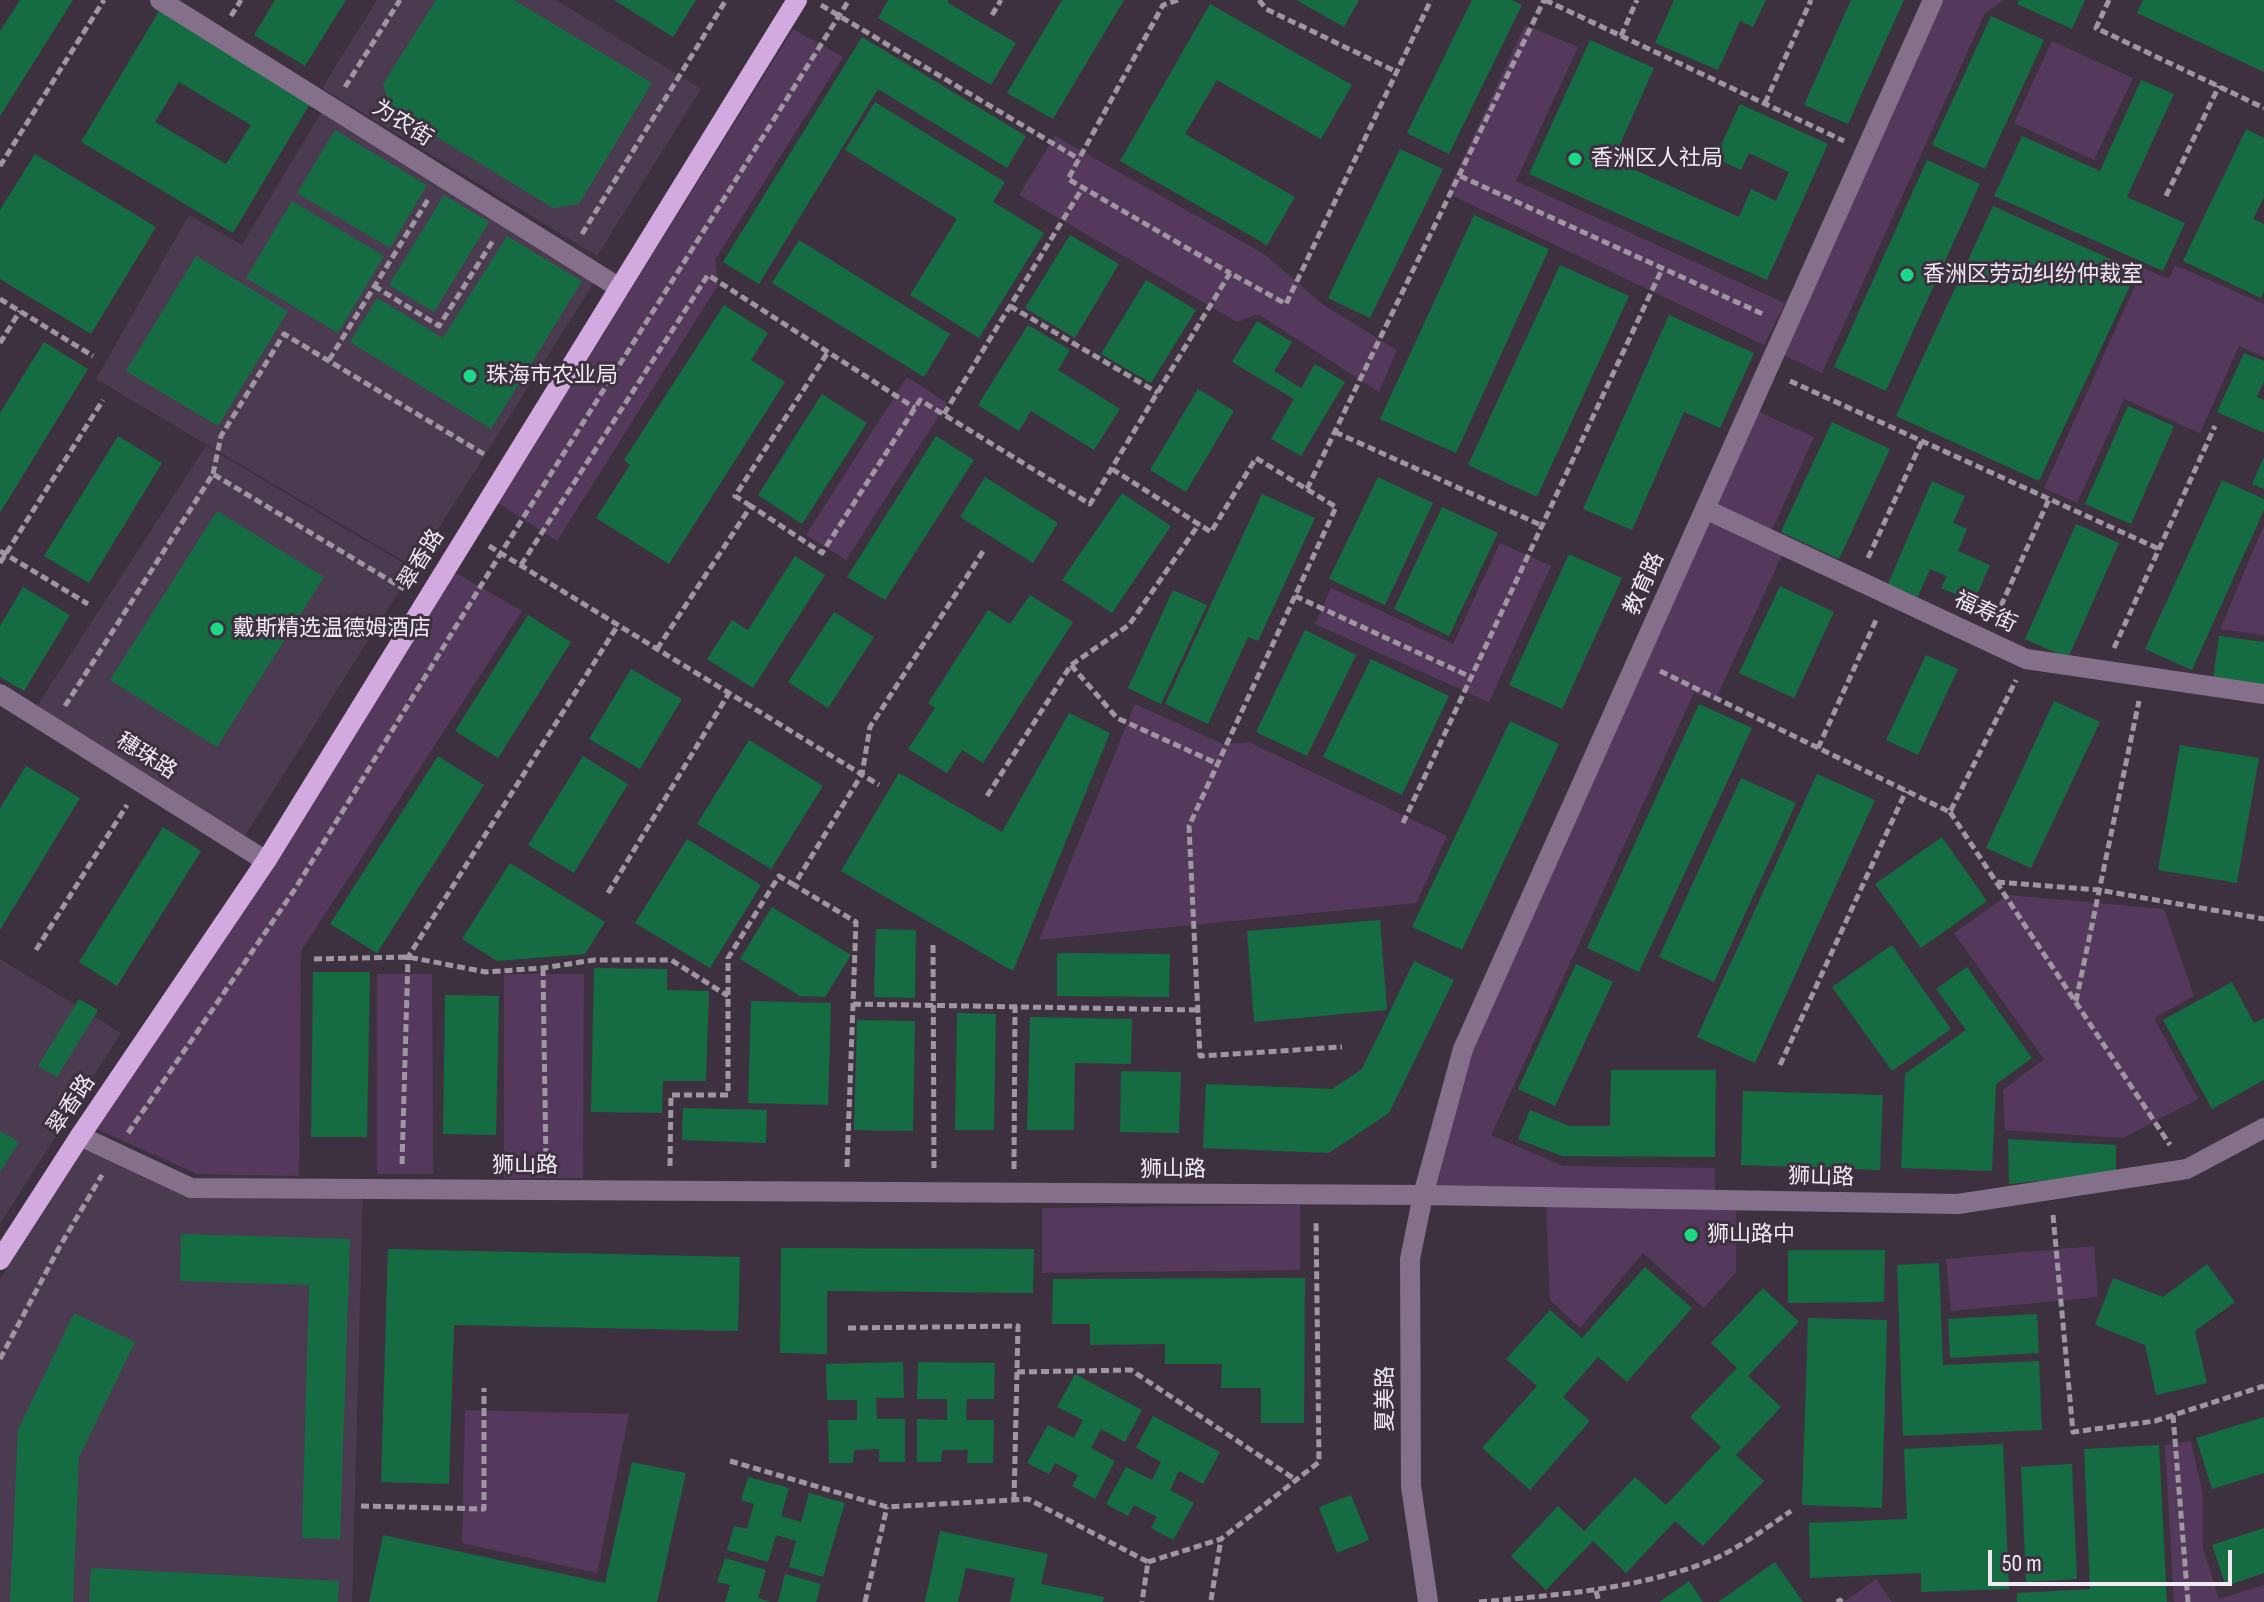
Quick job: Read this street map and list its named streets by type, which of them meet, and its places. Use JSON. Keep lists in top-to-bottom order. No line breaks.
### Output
{"streets":{"main road":["翠香路"],"street":["为农街","教育路","福寿街","穗珠路","狮山路","夏美路"]},"crossings":[["为农街","翠香路"],["翠香路","穗珠路"],["翠香路","狮山路"],["教育路","福寿街"],["教育路","狮山路"],["教育路","夏美路"],["狮山路","夏美路"]],"places":["香洲区人社局","香洲区劳动纠纷仲裁室","珠海市农业局","戴斯精选温德姆酒店","狮山路中"],"scale_bar":"50 m"}
